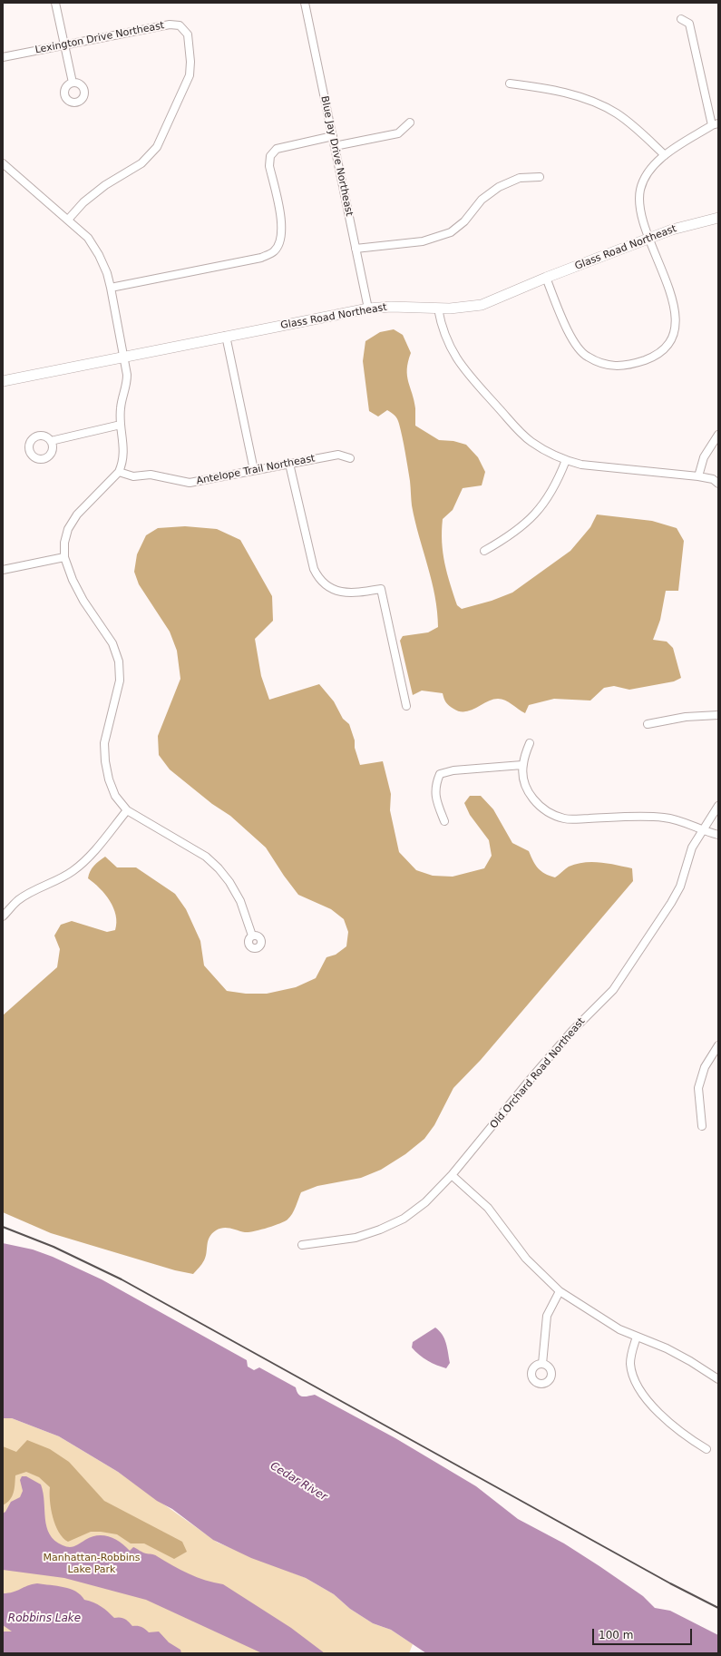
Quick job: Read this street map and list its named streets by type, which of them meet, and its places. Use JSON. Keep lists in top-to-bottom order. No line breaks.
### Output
{"streets":{"street":["Lexington Drive Northeast","Blue Jay Drive Northeast","Glass Road Northeast","Antelope Trail Northeast","Old Orchard Road Northeast"]},"crossings":[["Blue Jay Drive Northeast","Glass Road Northeast"]],"water":["Cedar River","Robbins Lake"],"parks":["Manhattan-Robbins Lake Park"],"scale_bar":"100 m"}
